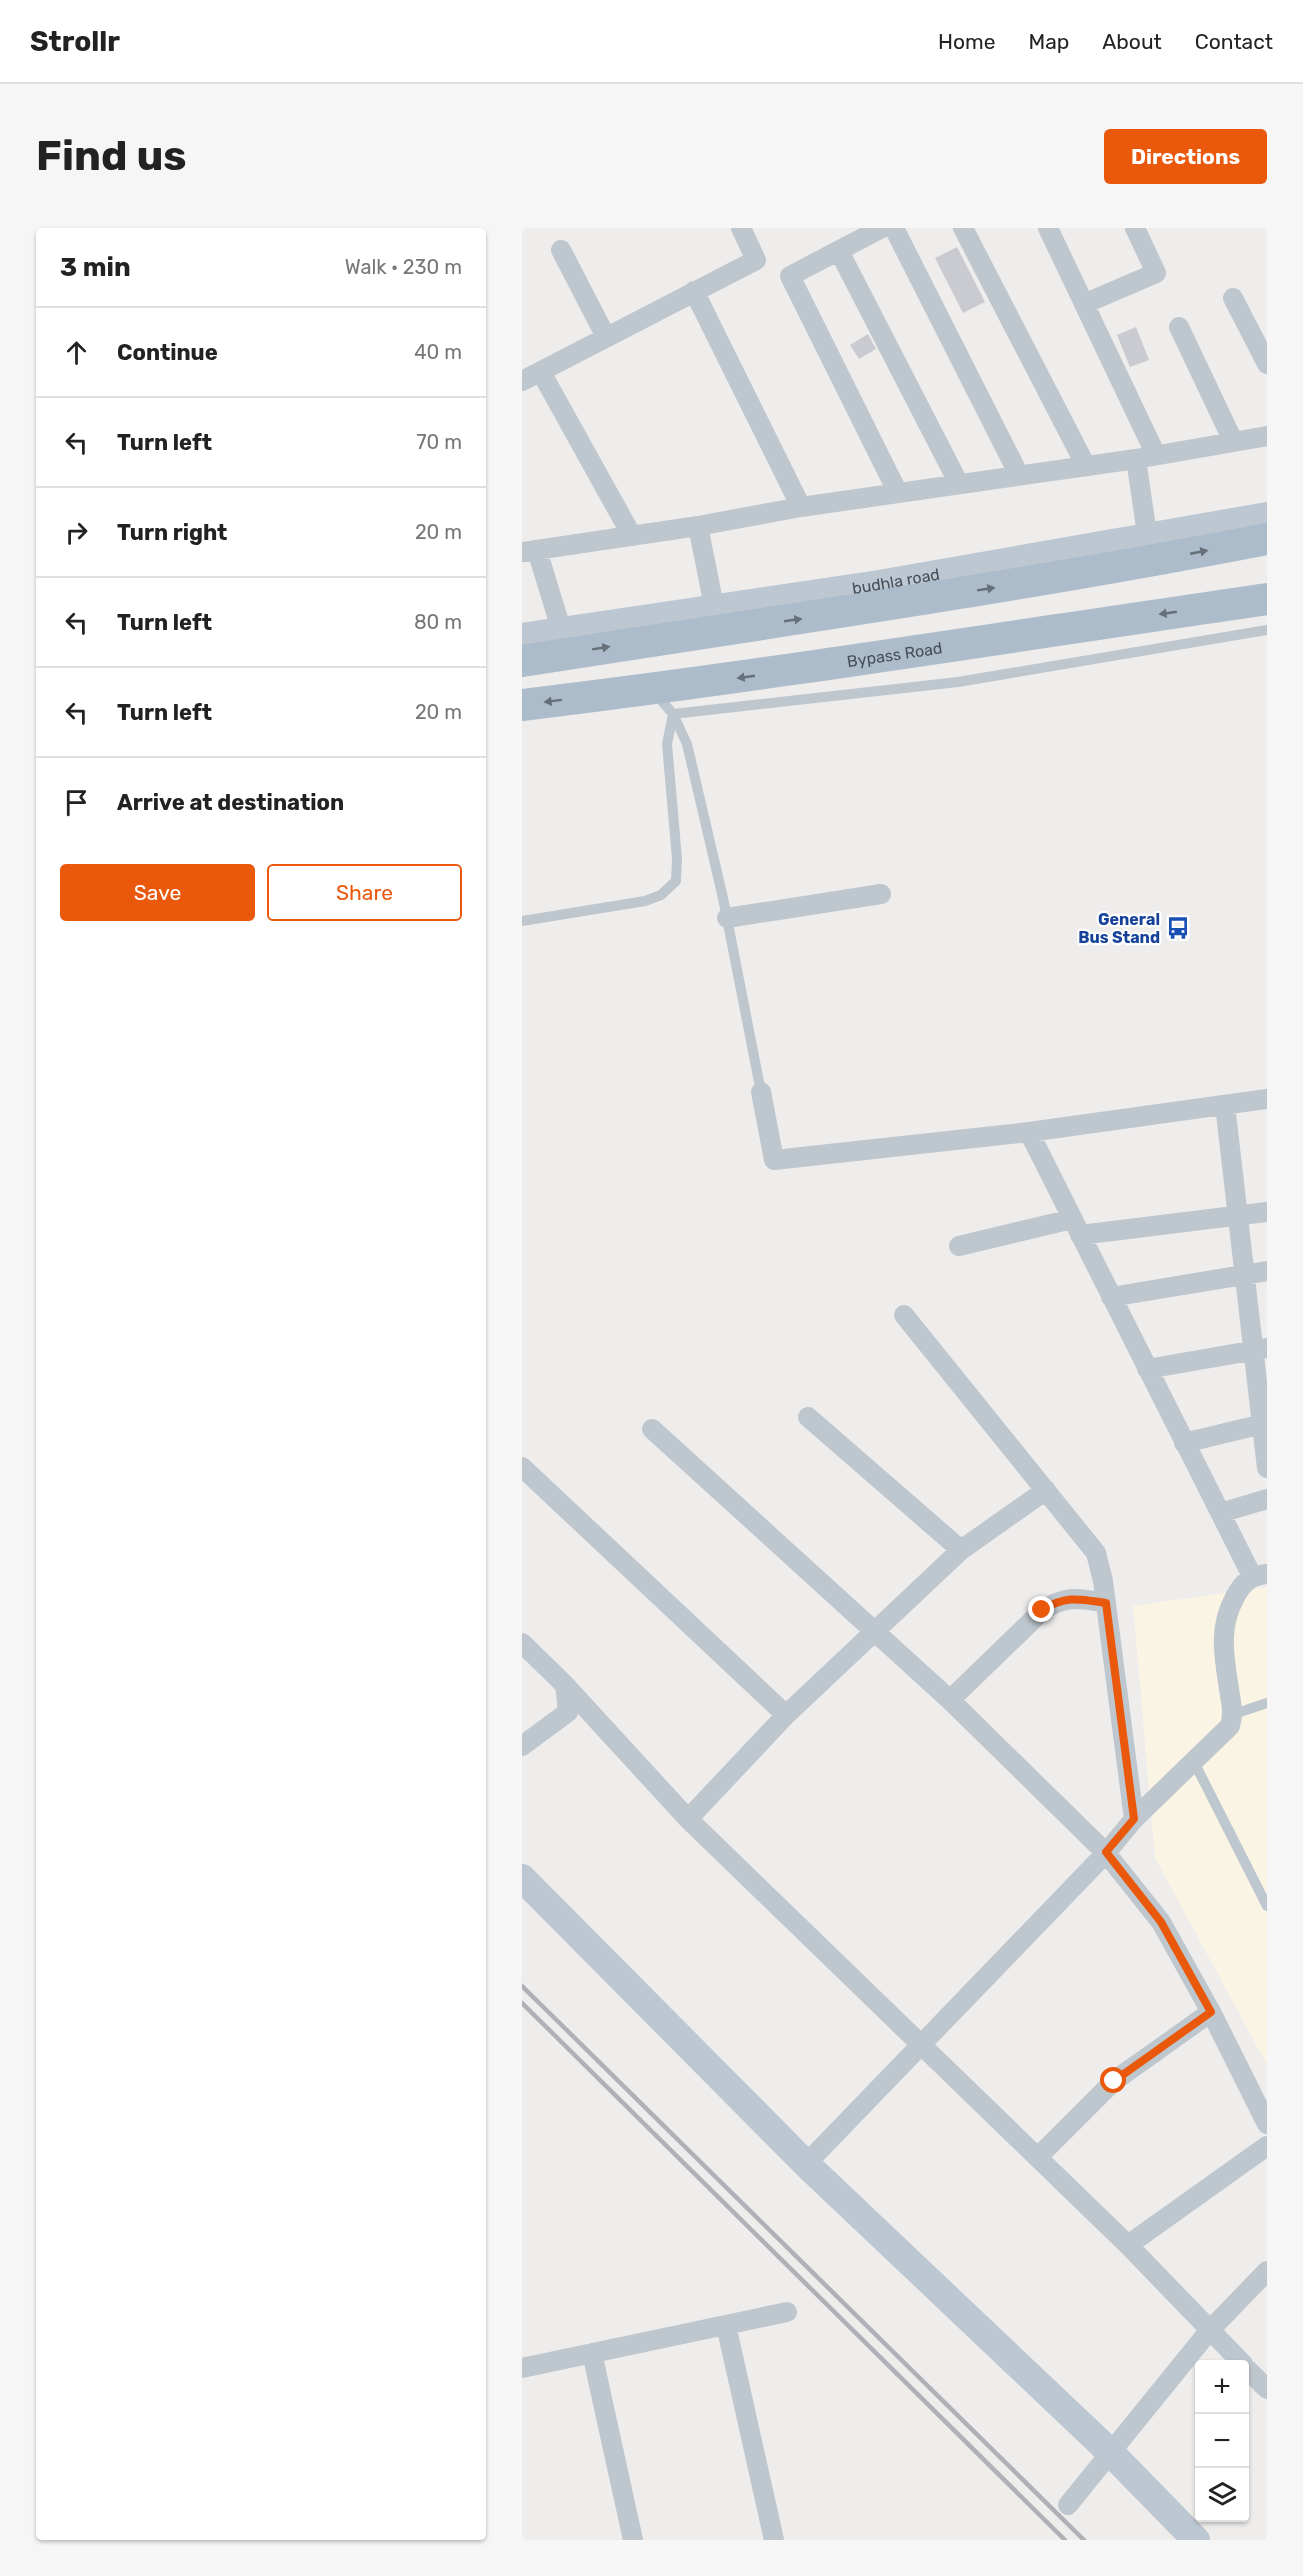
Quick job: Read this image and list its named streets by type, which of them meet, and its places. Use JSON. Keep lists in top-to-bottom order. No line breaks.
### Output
{"streets":{"main road":["Bypass Road"]},"places":{"bus stop":["General Bus Stand"]},"page":{"header":"Strollr","nav":["Home","Map","About","Contact"],"buttons":["Directions",["Save","Share"]],"title":"Find us","heading":["3 min","Walk · 230 m"],"list":[["Continue","40 m"],["Turn left","70 m"],["Turn right","20 m"],["Turn left","80 m"],["Turn left","20 m"],"Arrive at destination"],"map_buttons":["+","−"]}}
